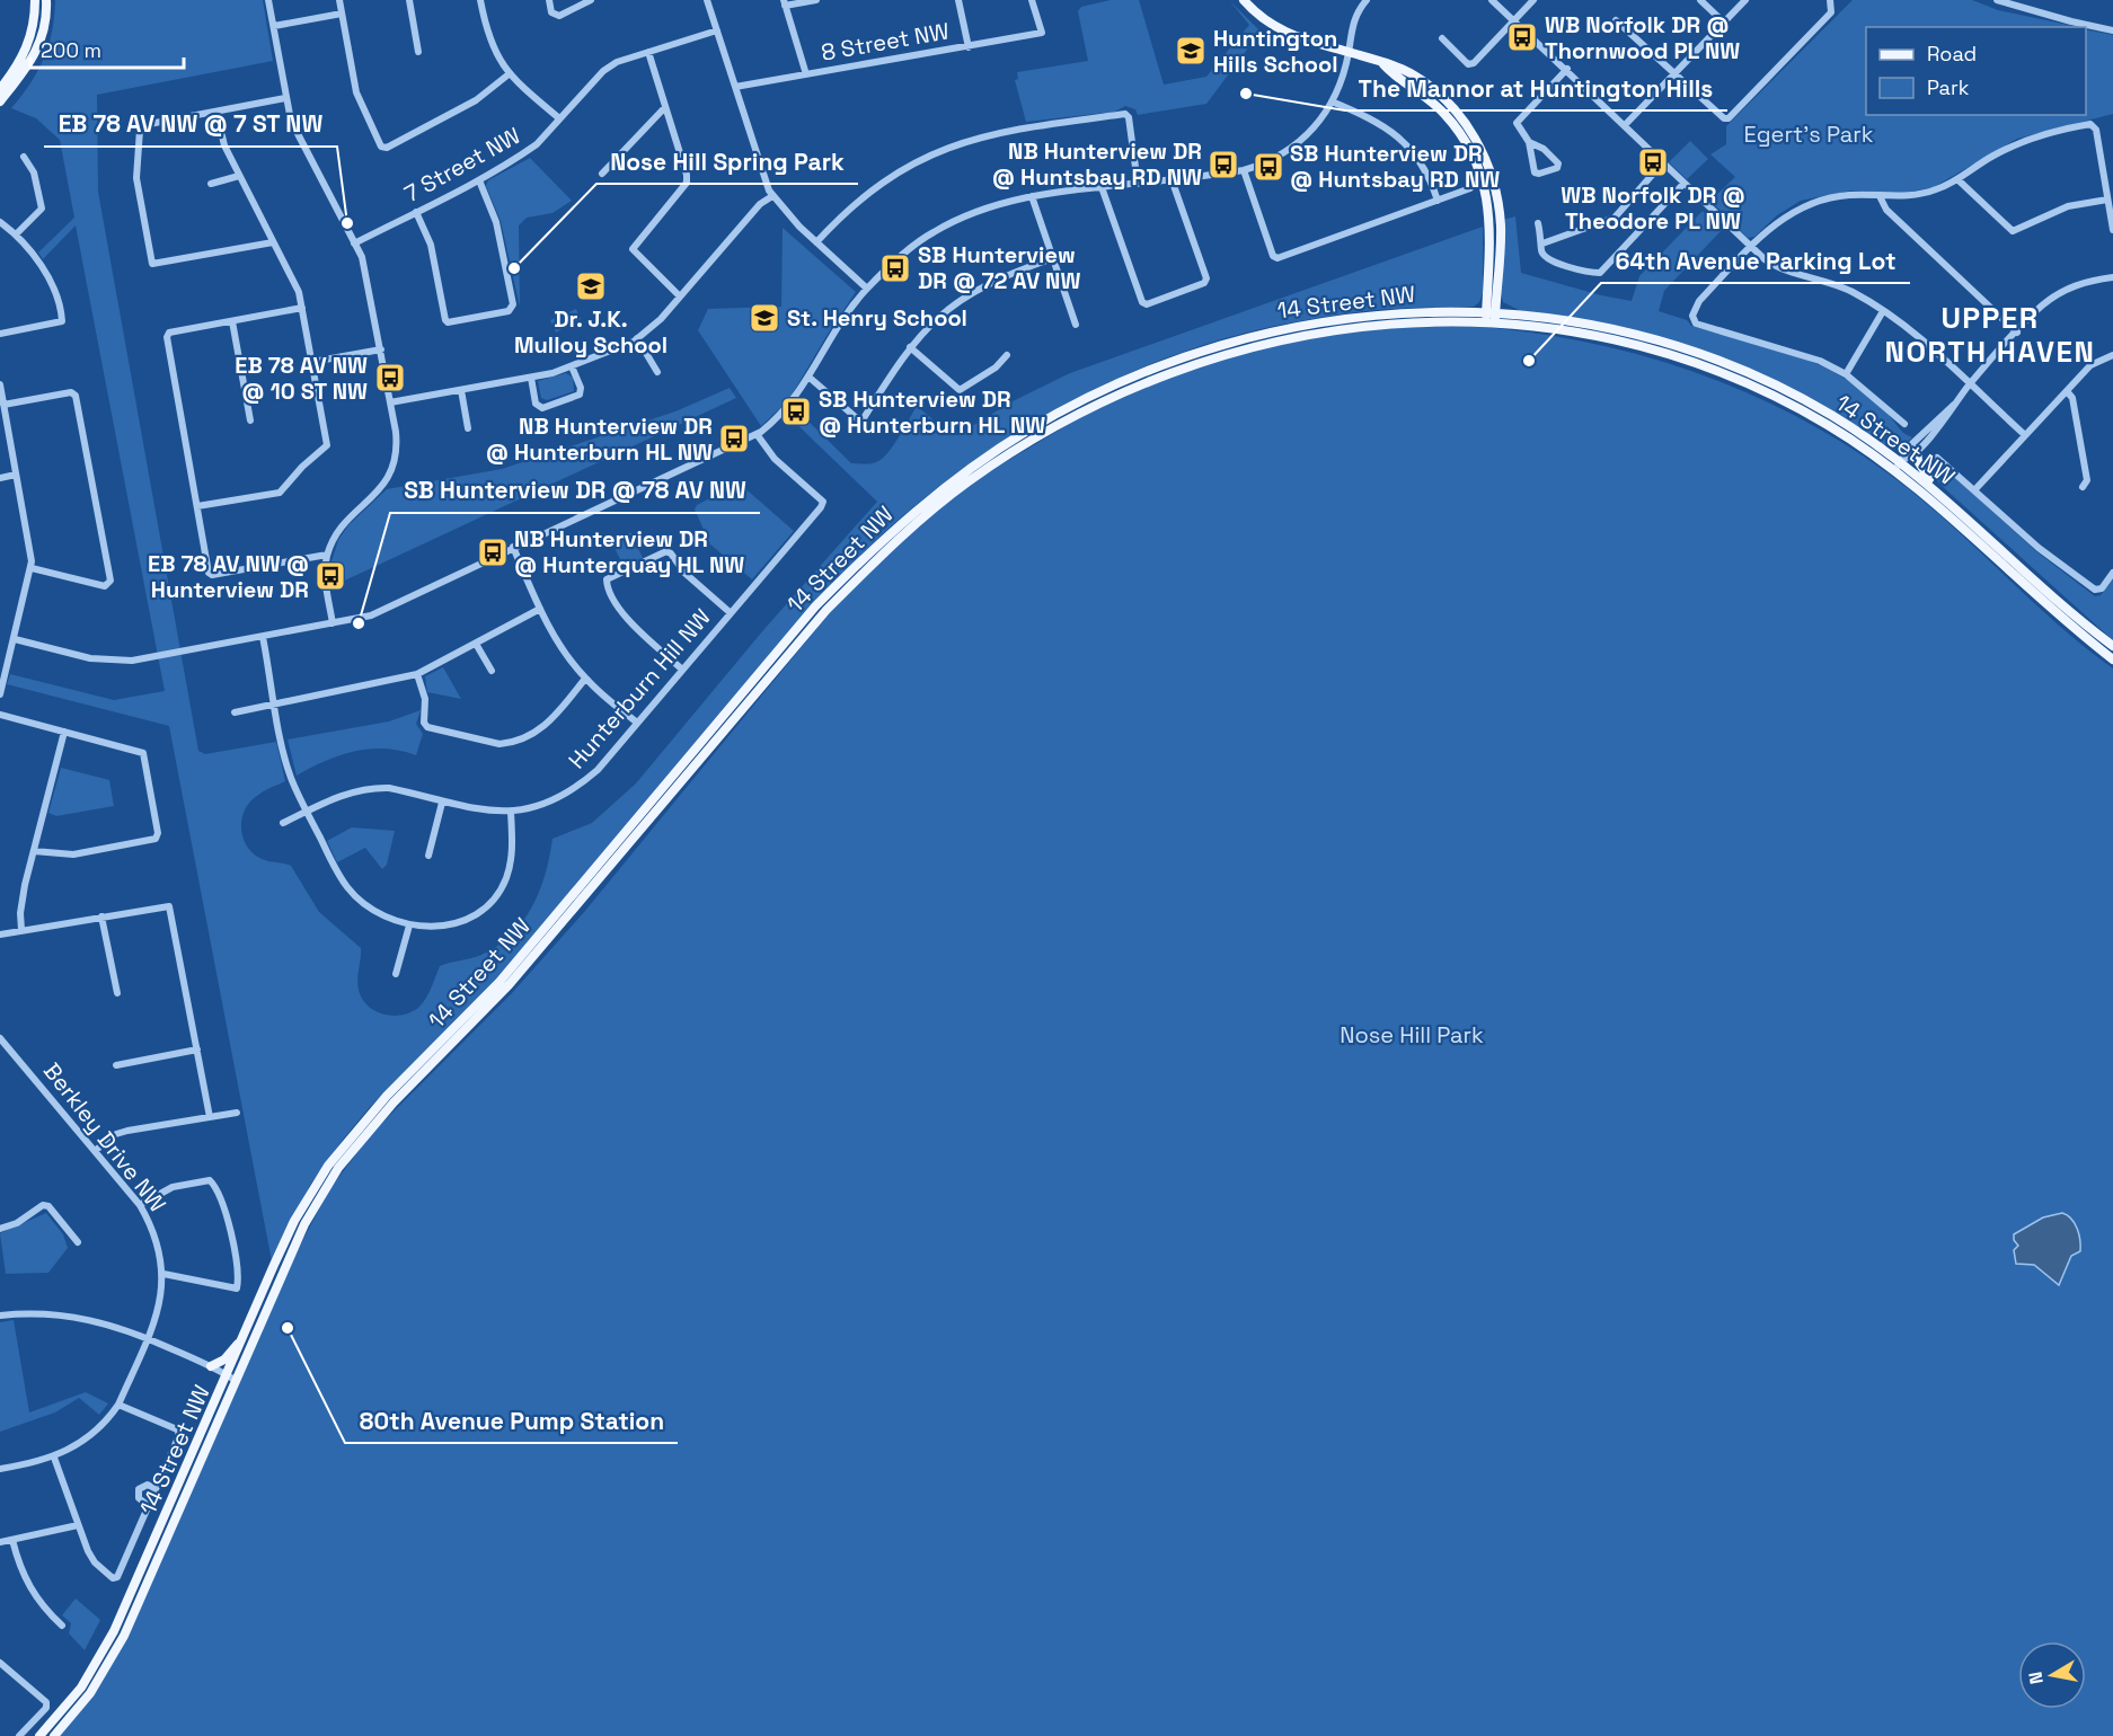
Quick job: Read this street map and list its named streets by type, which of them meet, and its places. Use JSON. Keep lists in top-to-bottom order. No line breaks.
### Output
{"streets":{"main road":["14 Street NW"],"street":["8 Street NW","7 Street NW","Hunterburn Hill NW","Berkley Drive NW"]},"districts":["UPPER NORTH HAVEN"],"parks":["Egert's Park","Nose Hill Park"],"places":{"bus stop":["WB Norfolk DR @ Thornwood PL NW","WB Norfolk DR @ Theodore PL NW","NB Hunterview DR @ Huntsbay RD NW","SB Hunterview DR @ Huntsbay RD NW","SB Hunterview DR @ 72 AV NW","EB 78 AV NW @ 10 ST NW","SB Hunterview DR @ Hunterburn HL NW","NB Hunterview DR @ Hunterburn HL NW","NB Hunterview DR @ Hunterquay HL NW","EB 78 AV NW @ Hunterview DR"],"school or university":["Huntington Hills School","Dr. J.K. Mulloy School","St. Henry School"],"other":["The Mannor at Huntington Hills","EB 78 AV NW @ 7 ST NW","Nose Hill Spring Park","64th Avenue Parking Lot","SB Hunterview DR @ 78 AV NW","80th Avenue Pump Station"]},"legend":["Road","Park"],"scale_bar":"200 m","north":"left"}
